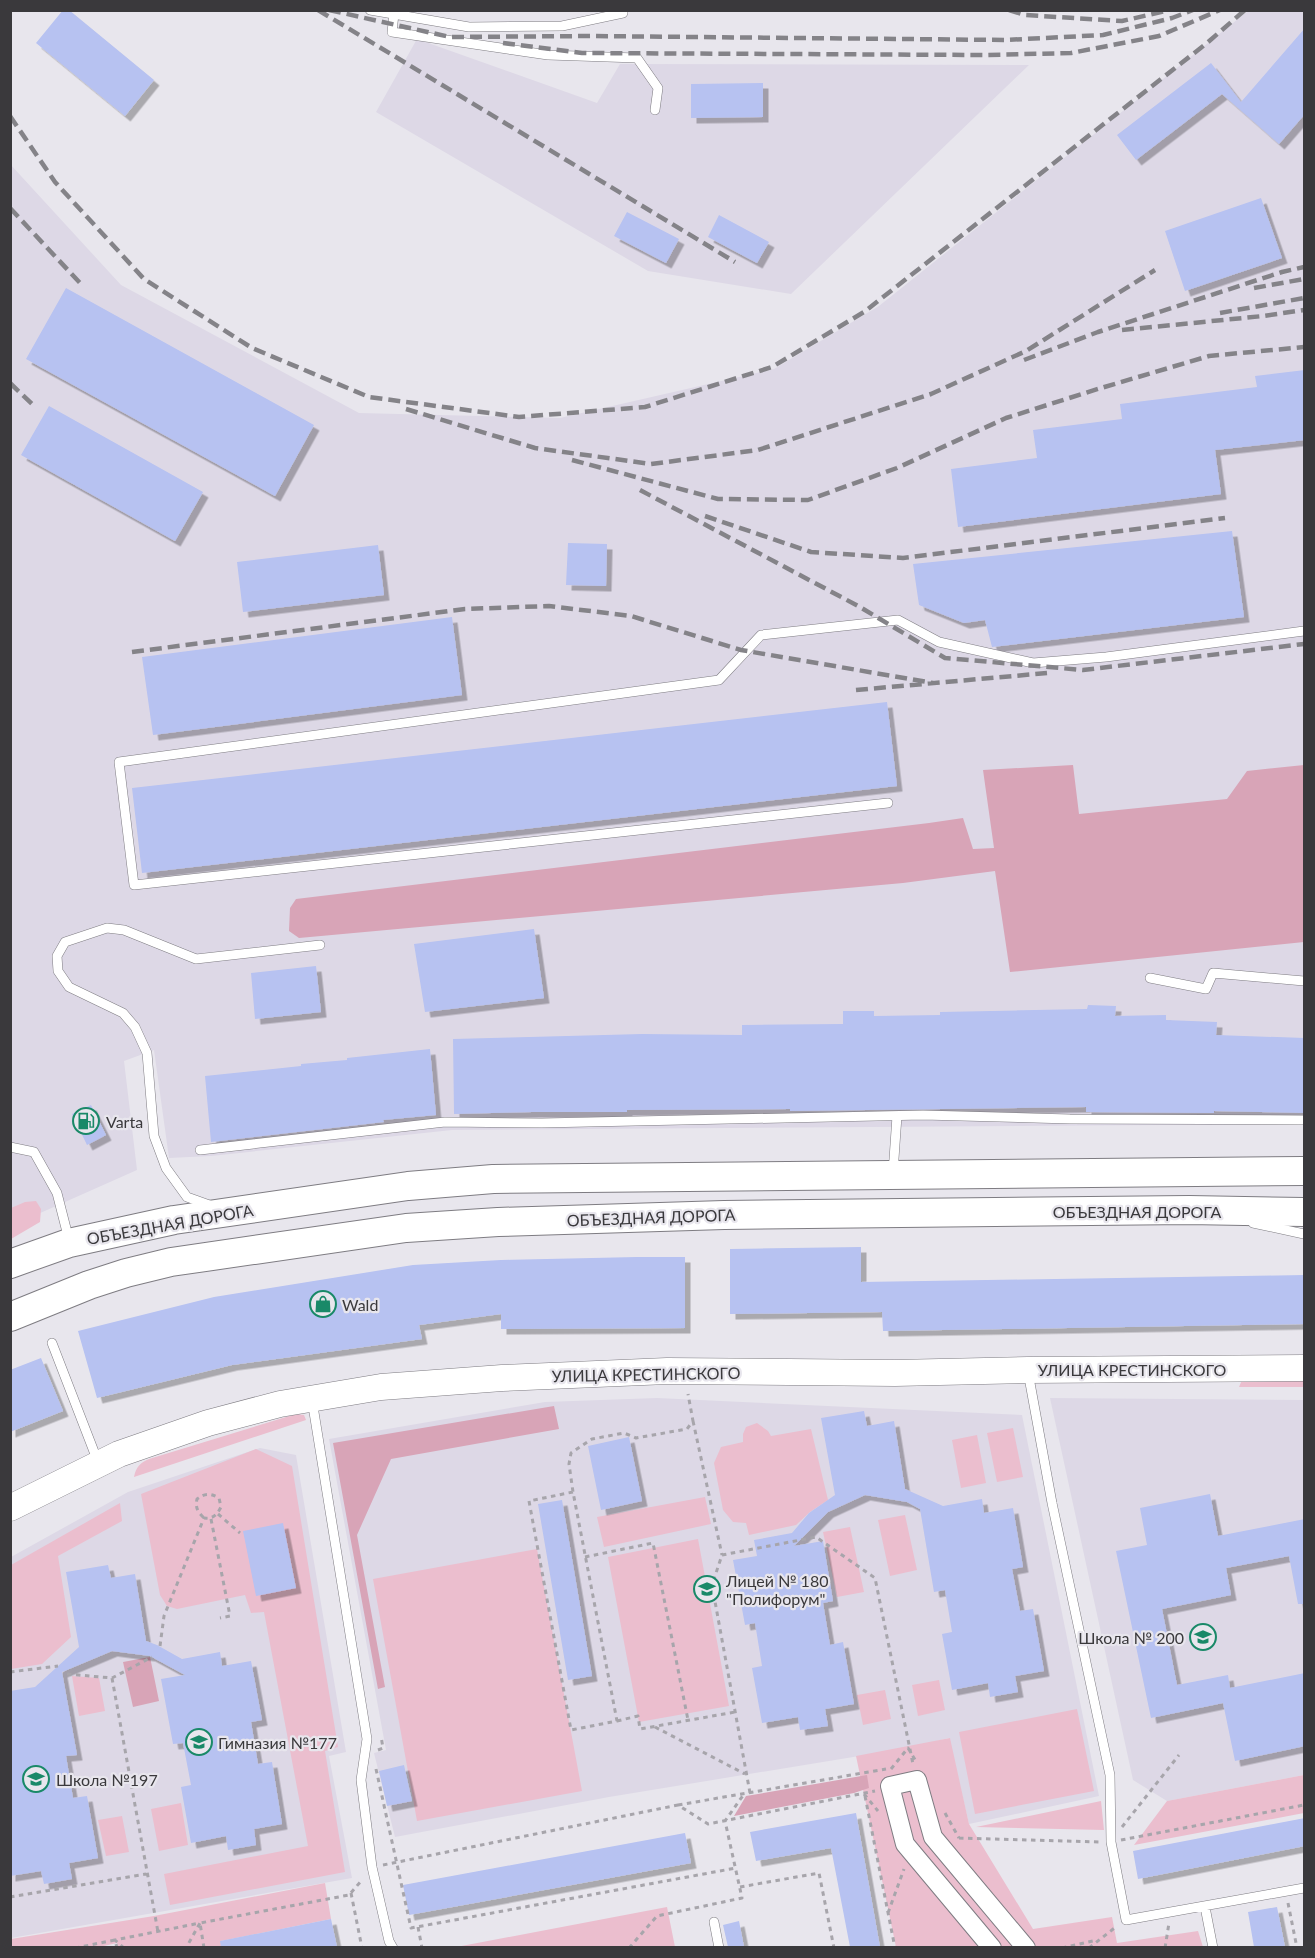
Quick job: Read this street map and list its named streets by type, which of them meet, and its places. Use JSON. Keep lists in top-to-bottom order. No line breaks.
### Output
{"streets":{"main road":["ОБЪЕЗДНАЯ ДОРОГА"],"street":["УЛИЦА КРЕСТИНСКОГО"]},"places":{"fuel station":["Varta"],"shop":["Wald"],"school or university":["Лицей № 180 \"Полифорум\"","Школа № 200","Гимназия №177","Школа №197"]}}
